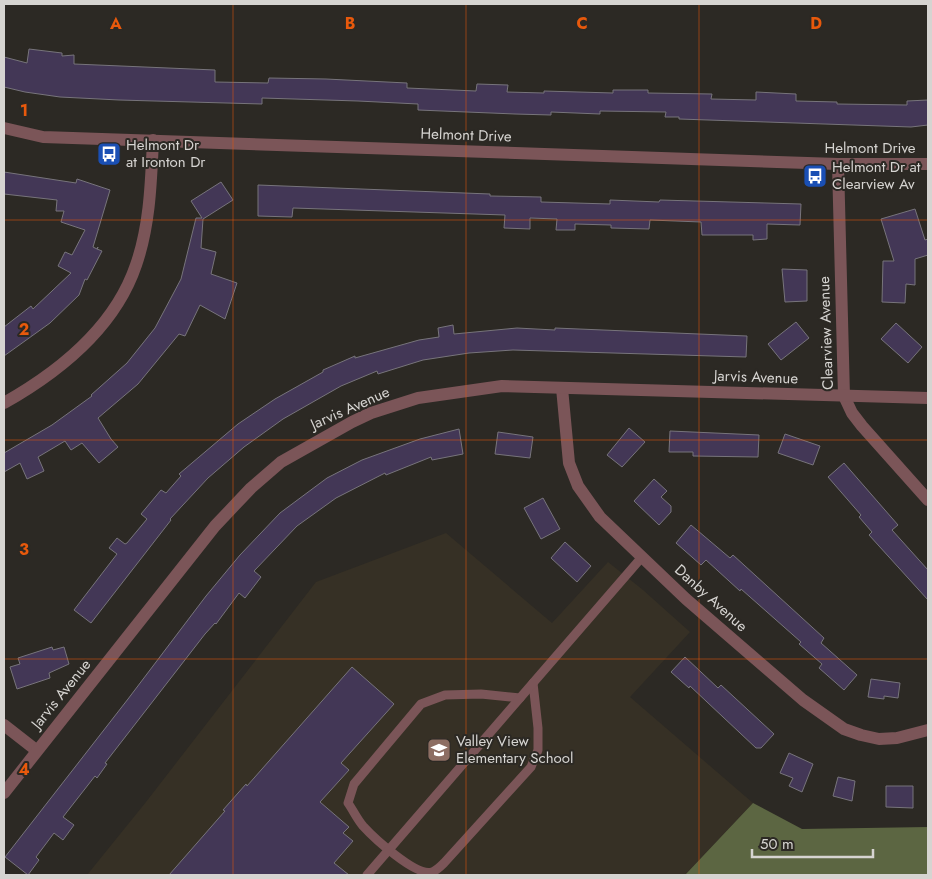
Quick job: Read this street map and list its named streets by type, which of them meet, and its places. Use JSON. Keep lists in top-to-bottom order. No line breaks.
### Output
{"streets":{"street":["Helmont Drive","Clearview Avenue","Jarvis Avenue","Danby Avenue"]},"crossings":[["Helmont Drive","Clearview Avenue"],["Clearview Avenue","Jarvis Avenue"],["Jarvis Avenue","Danby Avenue"]],"places":{"bus stop":["Helmont Dr at Ironton Dr","Helmont Dr at Clearview Av"],"school or university":["Valley View Elementary School"]},"scale_bar":"50 m","grid":{"columns":["A","B","C","D"],"rows":["1","2","3","4"]}}
